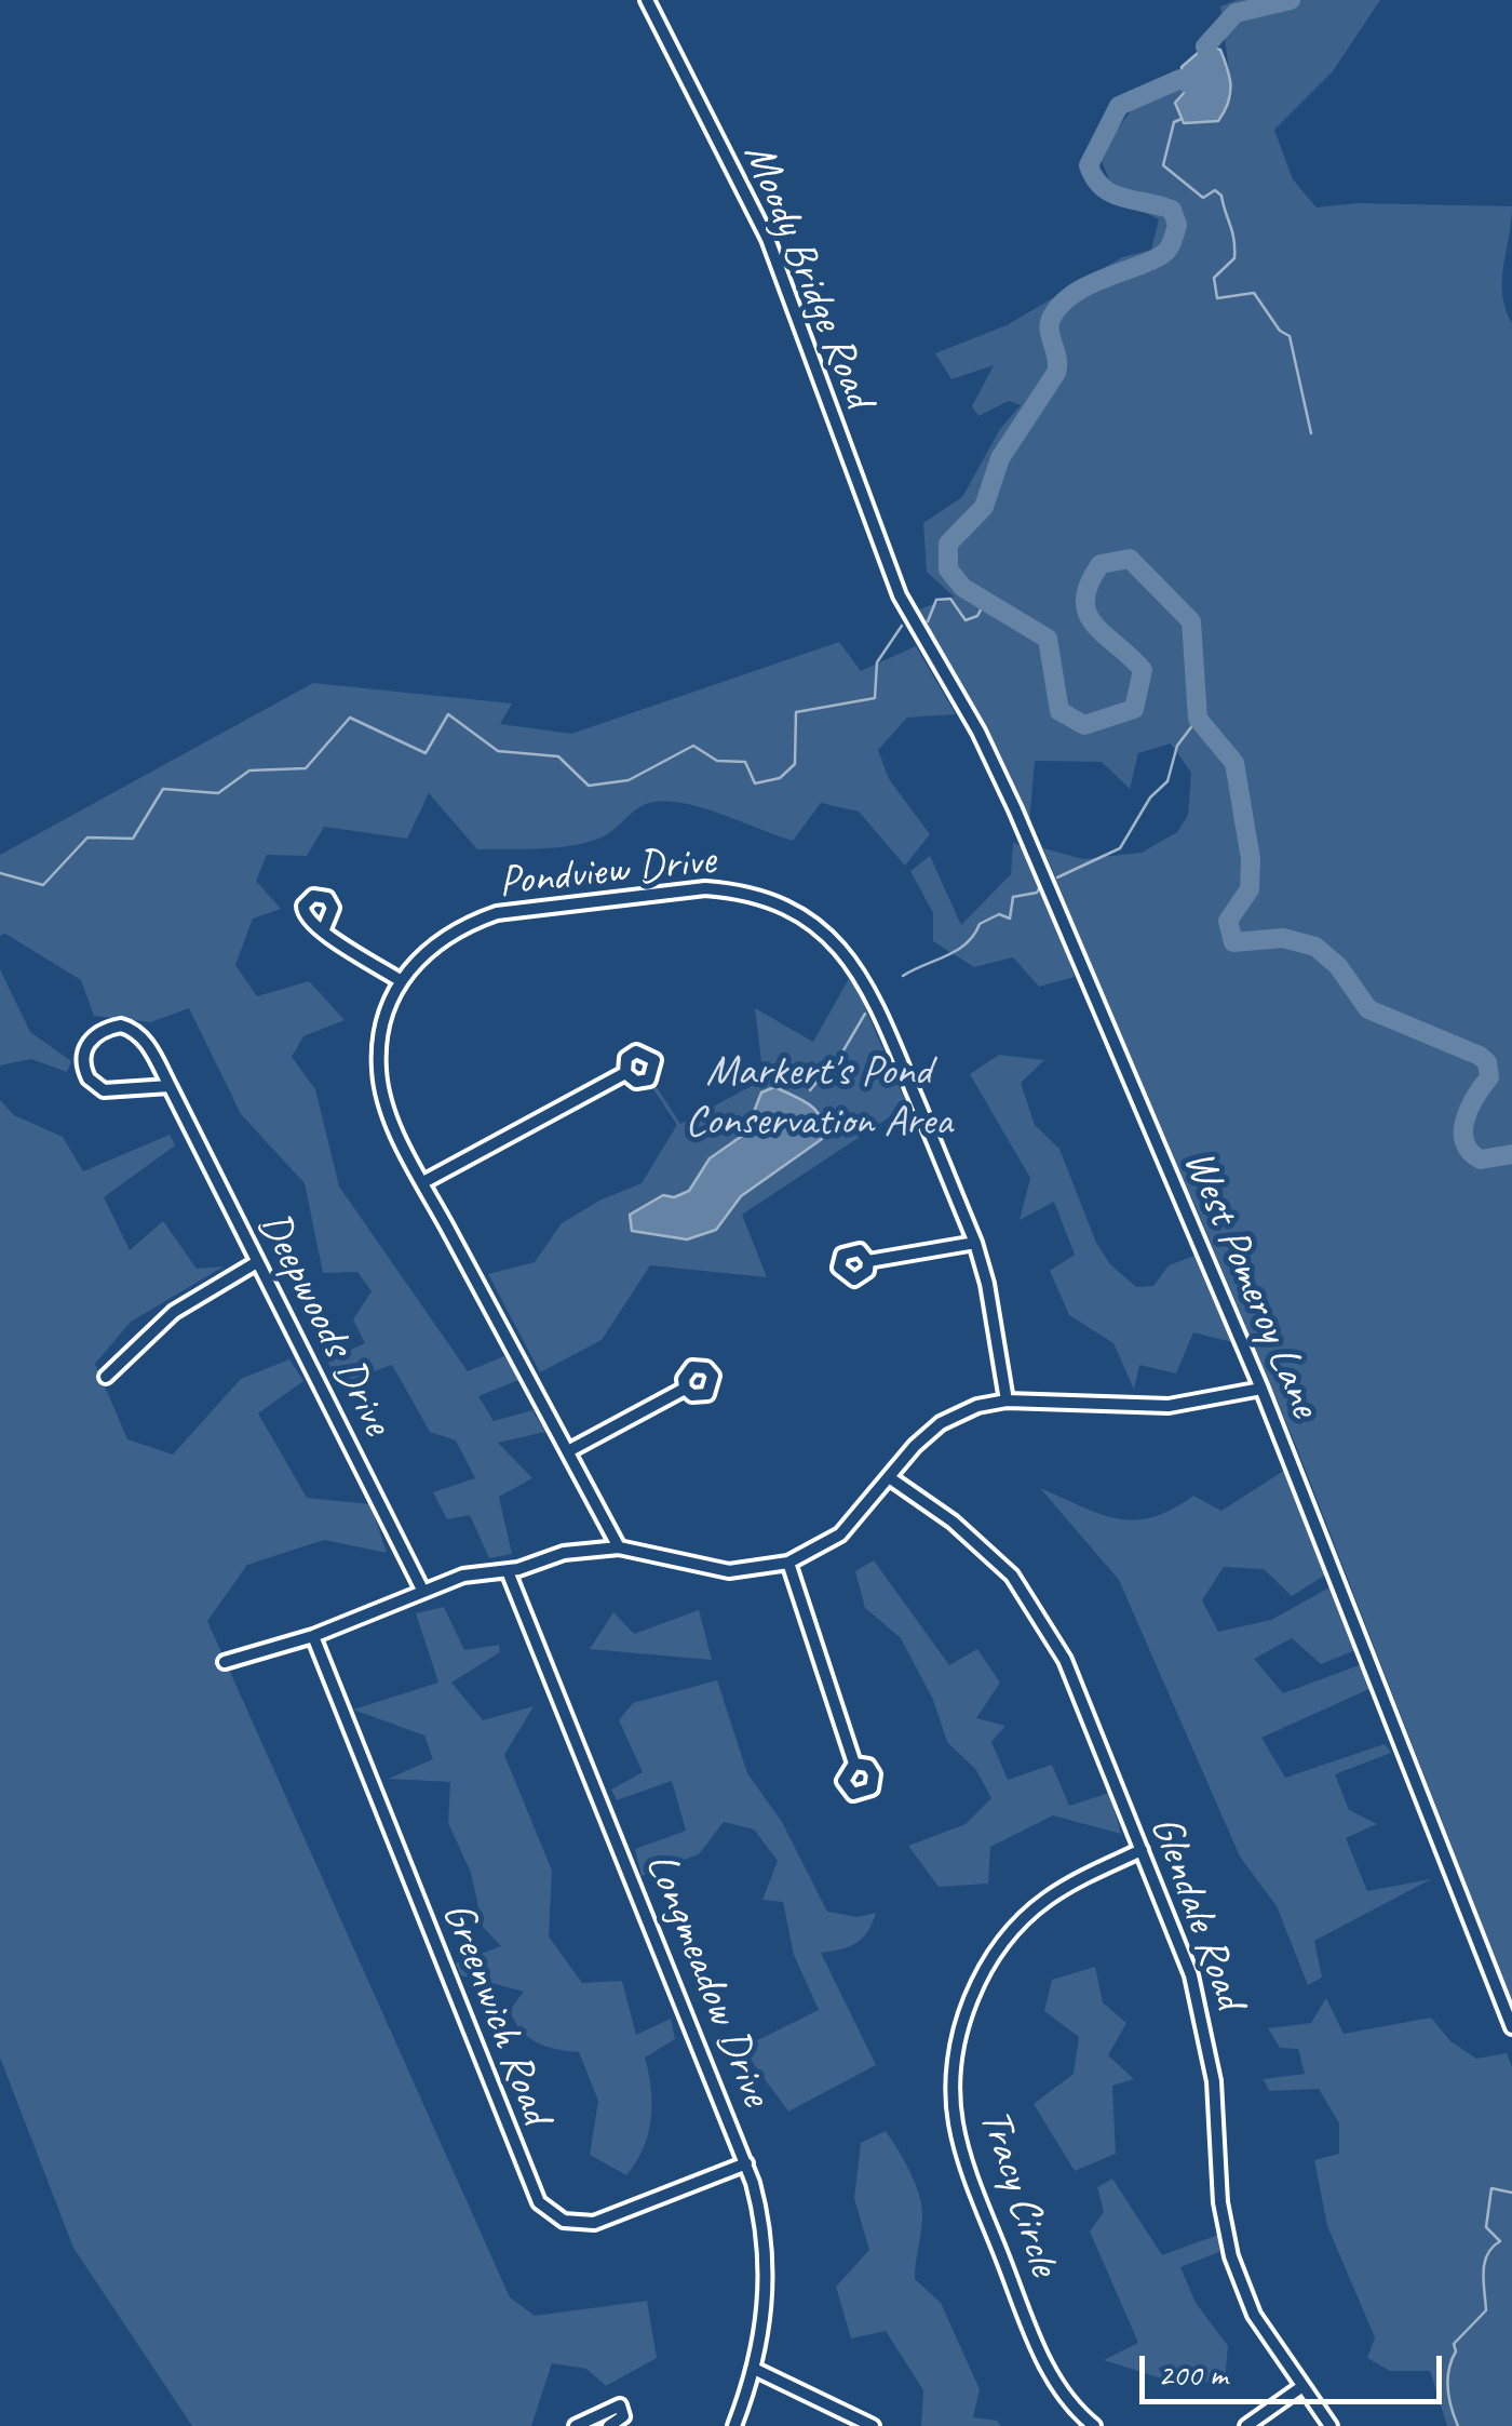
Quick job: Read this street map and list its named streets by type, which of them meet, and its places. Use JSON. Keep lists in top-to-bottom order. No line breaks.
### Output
{"streets":{"street":["Moody Bridge Road","Pondview Drive","West Pomeroy Lane","Deepwoods Drive","Glendale Road","Longmeadow Drive","Greenwich Road","Tracy Circle"]},"crossings":[["Moody Bridge Road","West Pomeroy Lane"],["Glendale Road","Tracy Circle"],["Longmeadow Drive","Greenwich Road"]],"parks":["Markert's Pond Conservation Area"],"scale_bar":"200 m"}
